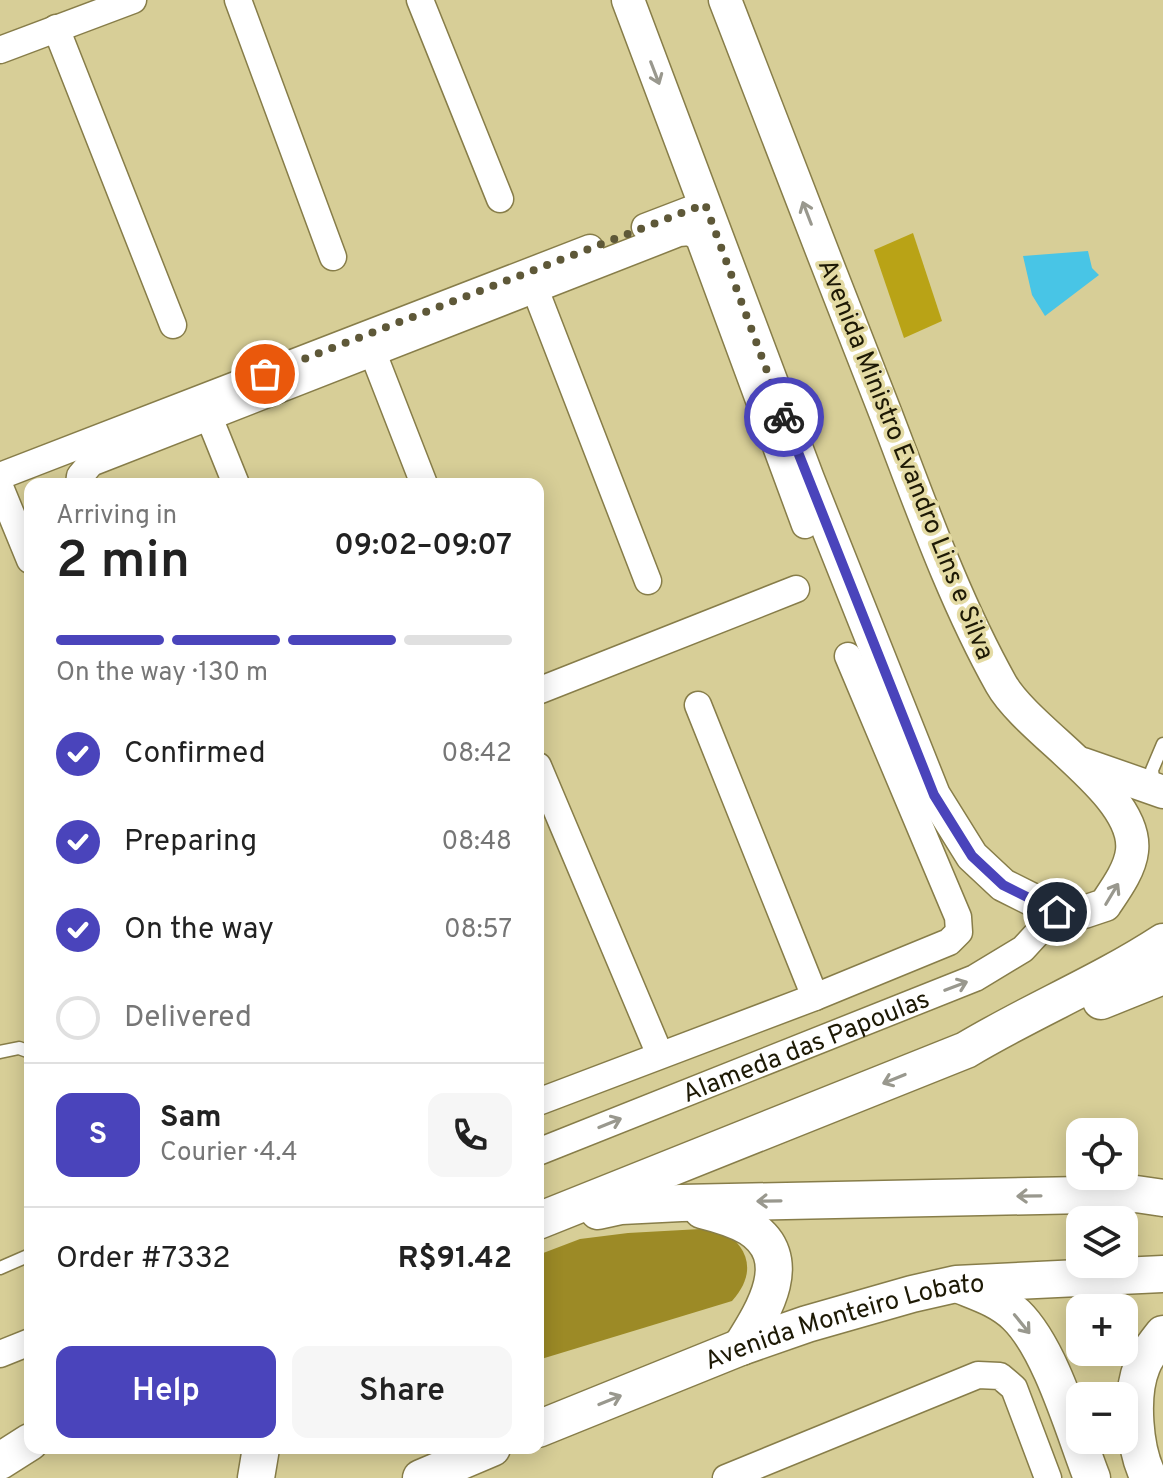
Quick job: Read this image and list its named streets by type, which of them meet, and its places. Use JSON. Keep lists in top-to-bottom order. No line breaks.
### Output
{"streets":{"main road":["Avenida Monteiro Lobato"],"street":["Avenida Ministro Evandro Lins e Silva","Alameda das Papoulas"]},"page":{"heading":["2 min","Arriving in","09:02–09:07"],"panel":["Sam","Courier · 4.4","Order #7332","R$91.42"],"bar":"On the way · 130 m","list":[["Confirmed","08:42"],["Preparing","08:48"],["On the way","08:57"],"Delivered"],"round":"S","map_buttons":["+","−"],"buttons":["Help","Share"]}}
